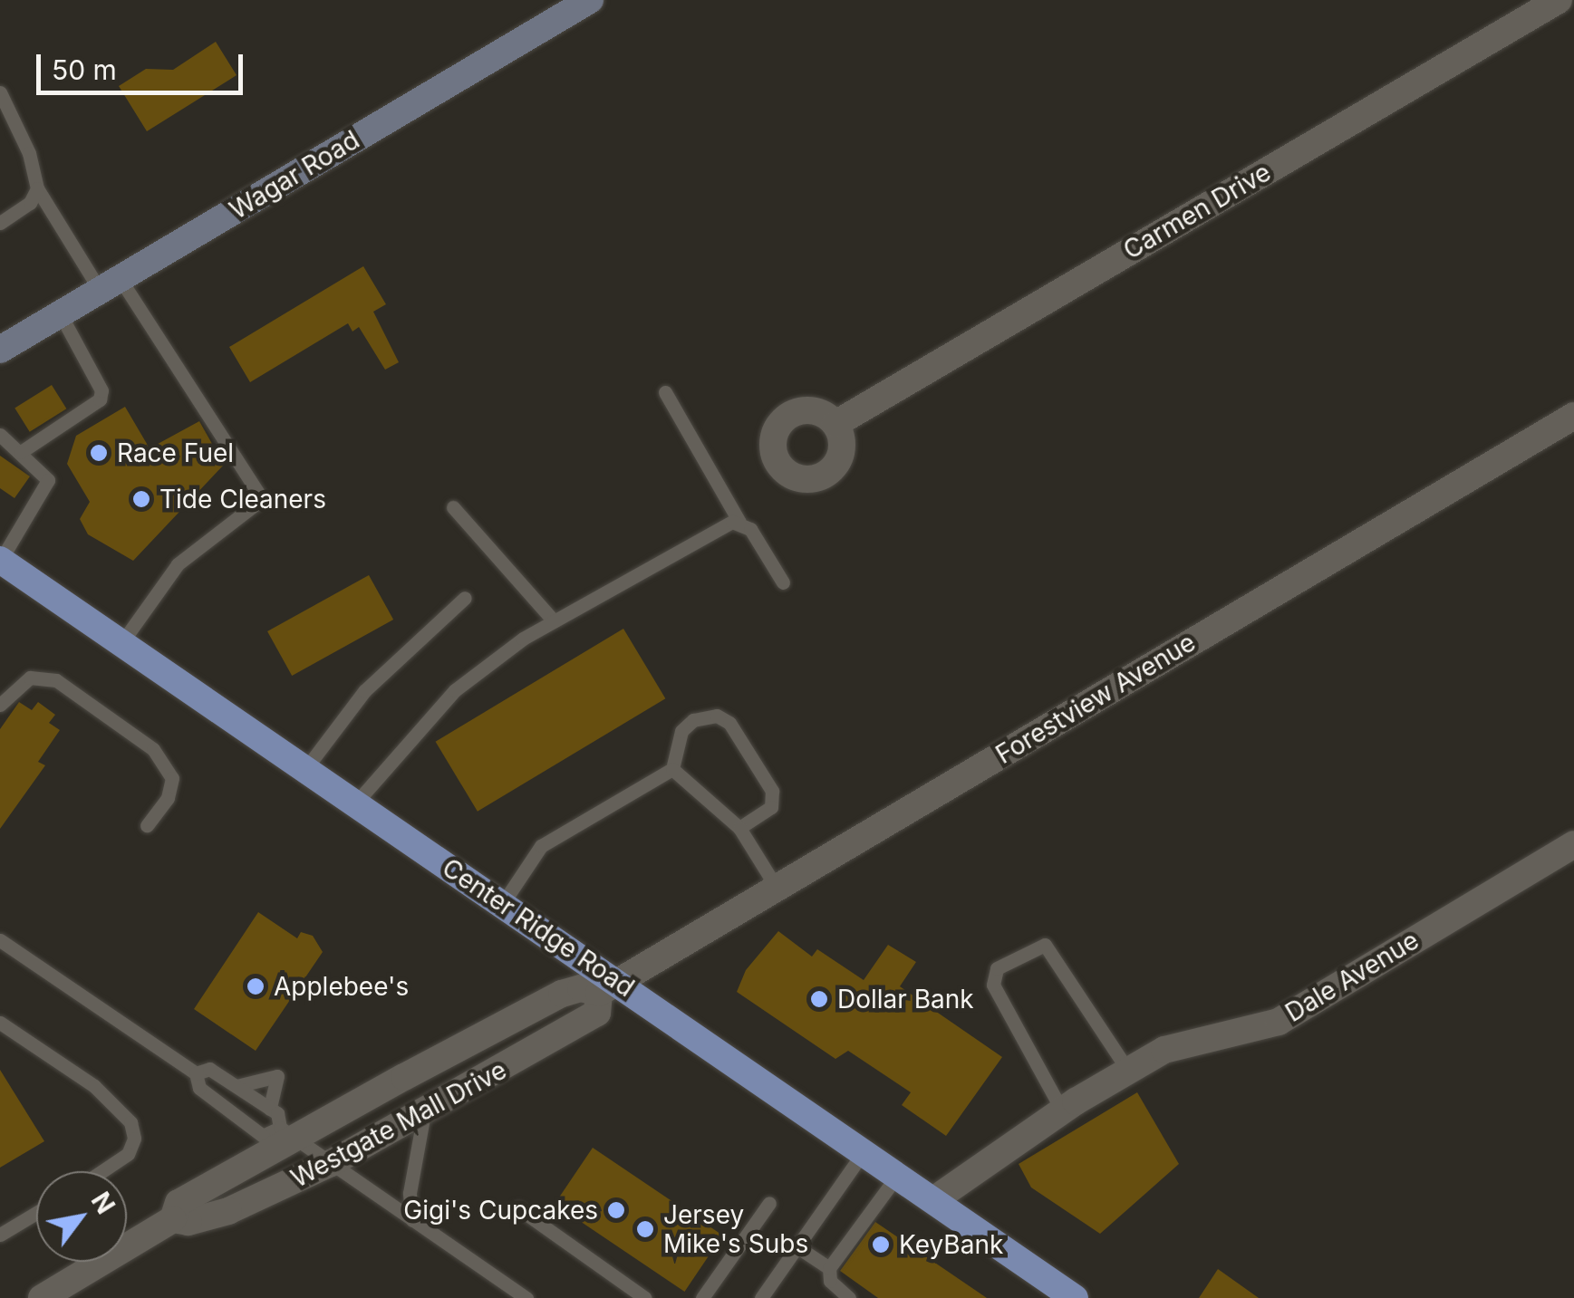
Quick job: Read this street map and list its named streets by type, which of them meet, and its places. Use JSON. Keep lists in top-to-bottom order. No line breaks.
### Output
{"streets":{"main road":["Wagar Road","Center Ridge Road"],"street":["Carmen Drive","Forestview Avenue","Dale Avenue","Westgate Mall Drive"]},"crossings":[["Forestview Avenue","Center Ridge Road"],["Forestview Avenue","Westgate Mall Drive"],["Center Ridge Road","Dale Avenue"],["Center Ridge Road","Westgate Mall Drive"]],"places":["Race Fuel","Tide Cleaners","Applebee's","Dollar Bank","Gigi's Cupcakes","Jersey Mike's Subs","KeyBank"],"scale_bar":"50 m","north":"top right"}
